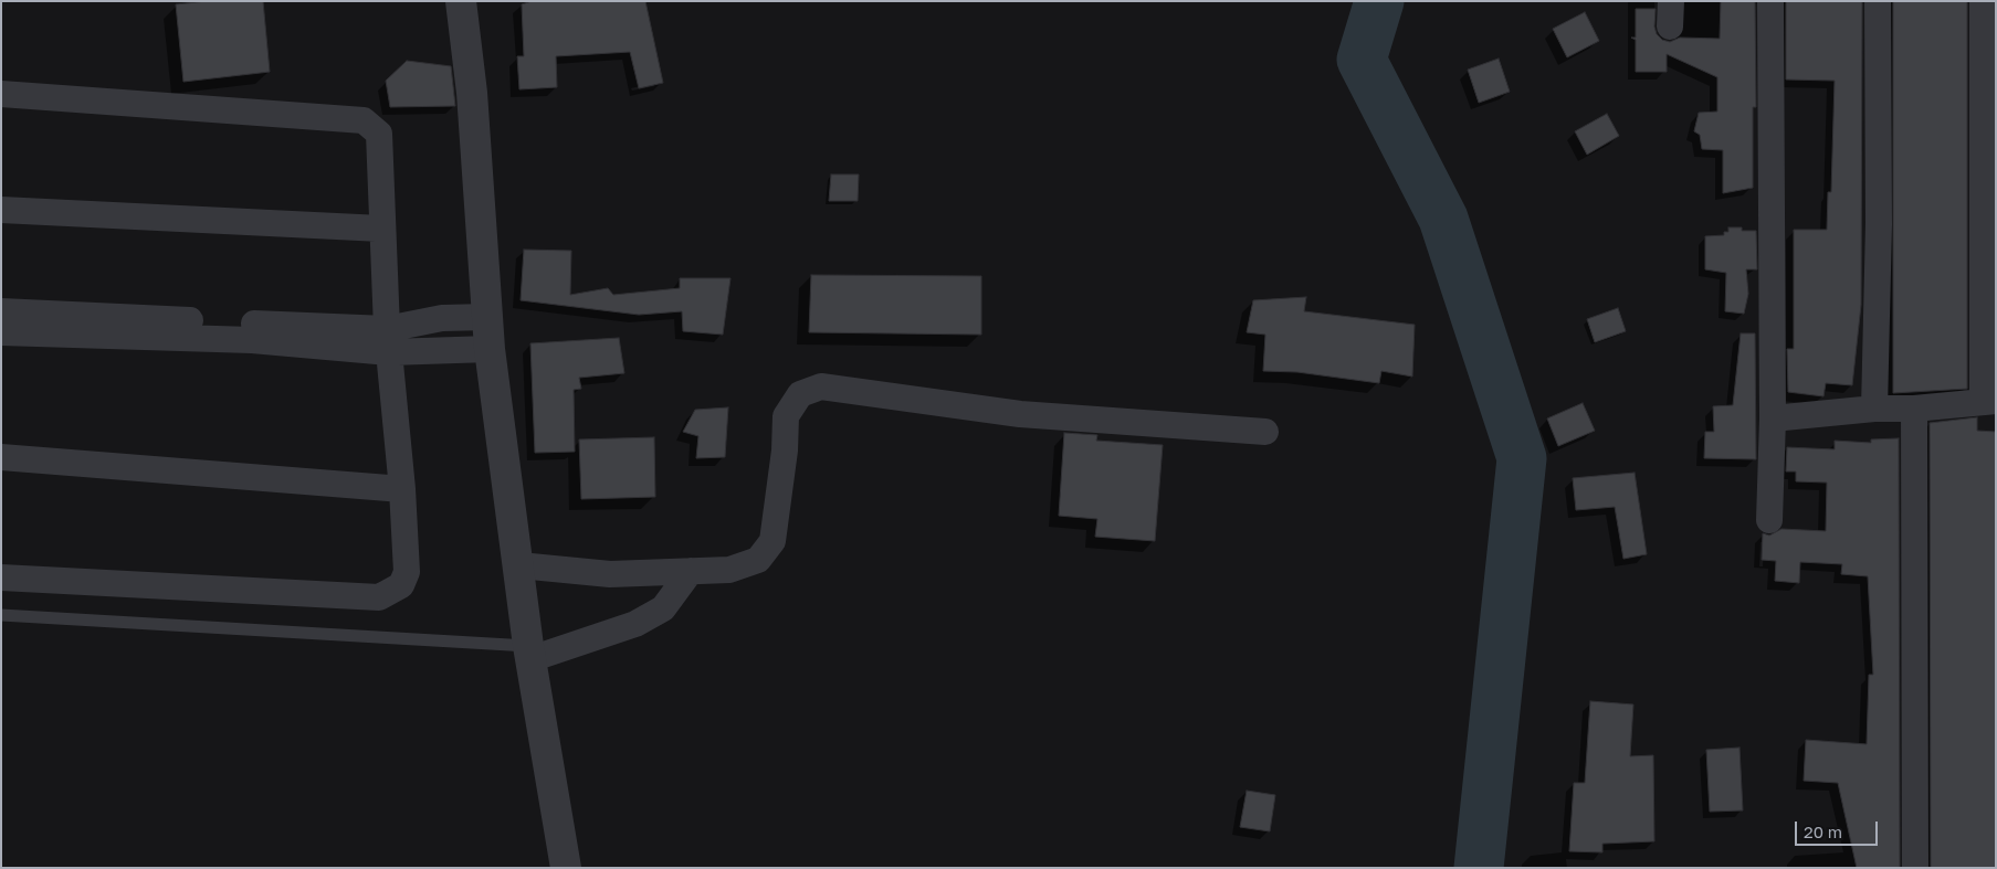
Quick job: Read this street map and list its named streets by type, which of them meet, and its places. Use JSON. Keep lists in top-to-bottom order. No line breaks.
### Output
{"scale_bar":"20 m"}
